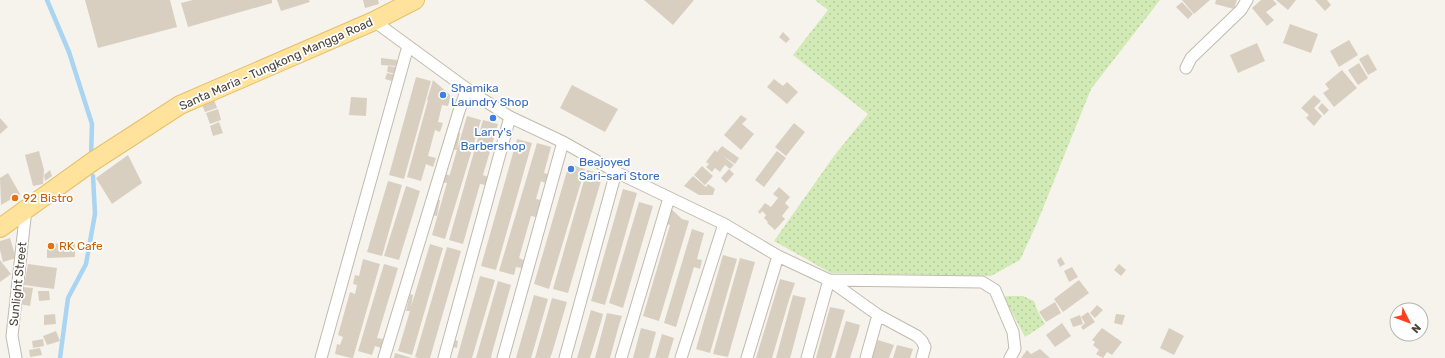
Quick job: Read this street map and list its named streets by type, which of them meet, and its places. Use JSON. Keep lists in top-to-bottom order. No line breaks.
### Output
{"streets":{"main road":["Santa Maria - Tungkong Mangga Road"],"street":["Sunlight Street"]},"crossings":[["Santa Maria - Tungkong Mangga Road","Sunlight Street"]],"places":["Shamika Laundry Shop","Larry's Barbershop","Beajoyed Sari-sari Store","92 Bistro","RK Cafe"],"north":"bottom right"}
